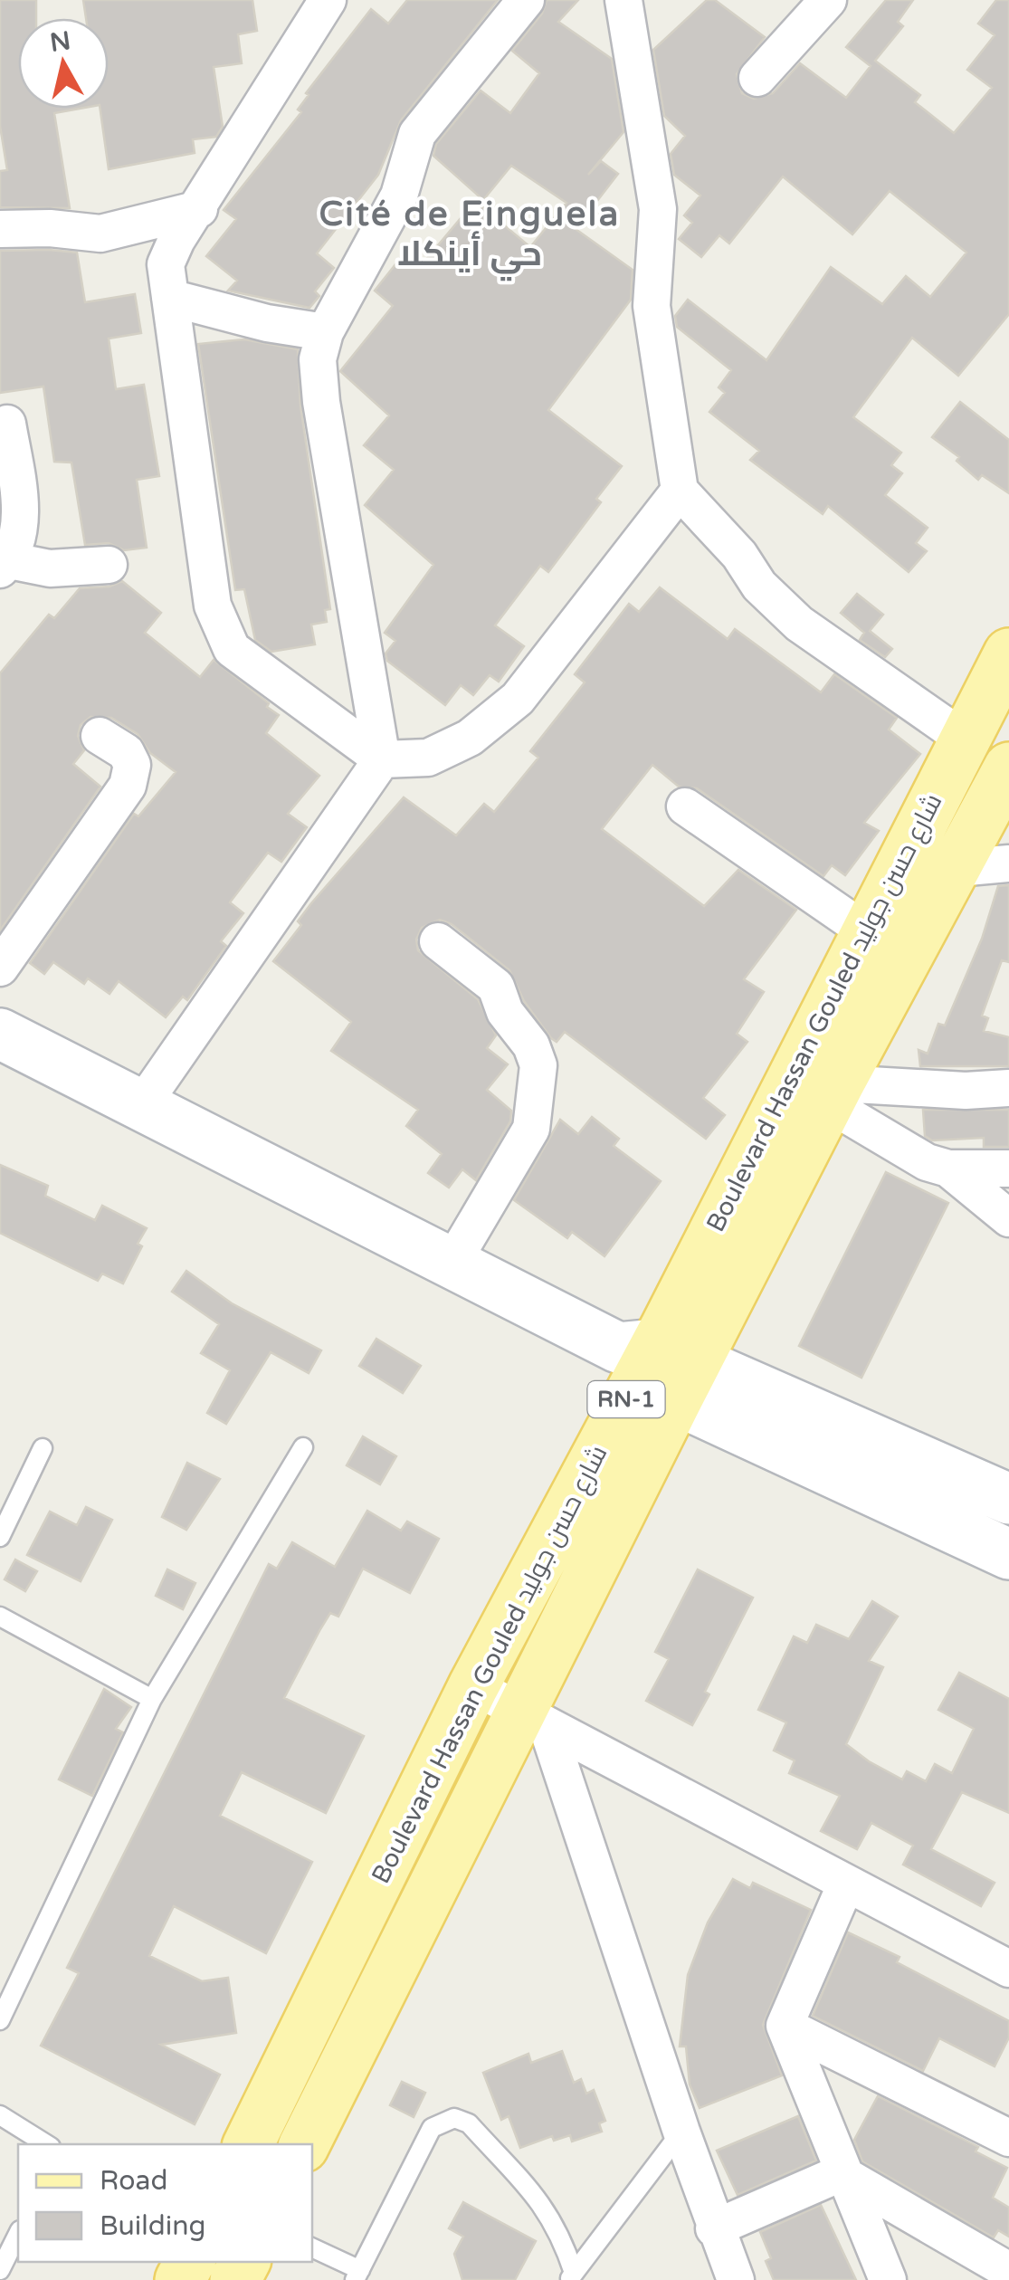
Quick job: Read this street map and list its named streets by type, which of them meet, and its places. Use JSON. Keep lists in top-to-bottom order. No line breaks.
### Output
{"streets":{"main road":["Boulevard Hassan Gouled شارع حسن جوليد","RN-1"]},"districts":["Cité de Einguela حي أينكلا"],"legend":["Road","Building"],"north":"top"}
